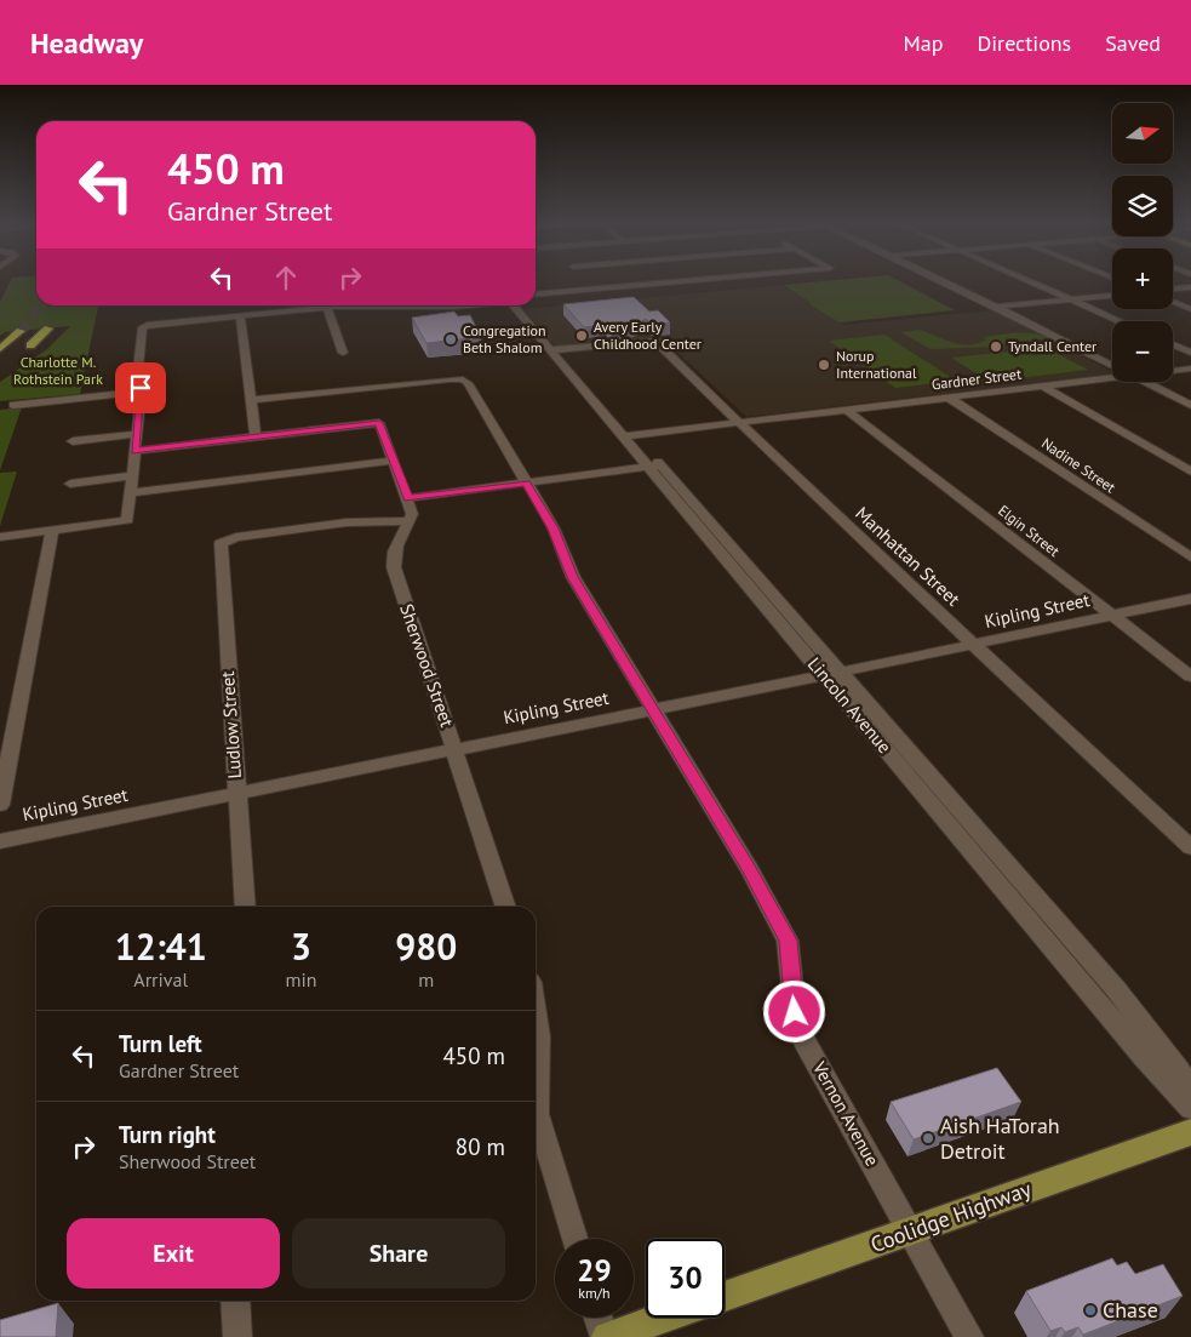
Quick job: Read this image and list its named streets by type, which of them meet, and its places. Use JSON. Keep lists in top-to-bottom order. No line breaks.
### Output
{"streets":{"main road":["Coolidge Highway"],"street":["Gardner Street","Nadine Street","Elgin Street","Manhattan Street","Kipling Street","Sherwood Street","Lincoln Avenue","Ludlow Street","Vernon Avenue"]},"crossings":[["Gardner Street","Nadine Street"],["Gardner Street","Elgin Street"],["Gardner Street","Manhattan Street"],["Gardner Street","Lincoln Avenue"],["Elgin Street","Kipling Street"],["Manhattan Street","Kipling Street"],["Manhattan Street","Lincoln Avenue"],["Kipling Street","Sherwood Street"],["Kipling Street","Lincoln Avenue"],["Kipling Street","Ludlow Street"],["Kipling Street","Vernon Avenue"],["Sherwood Street","Ludlow Street"],["Vernon Avenue","Coolidge Highway"]],"parks":["Charlotte M. Rothstein Park"],"places":["Avery Early Childhood Center","Congregation Beth Shalom","Tyndall Center","Norup International","Aish HaTorah Detroit","Chase"],"north":"right","page":{"header":"Headway","nav":["Map","Directions","Saved"],"map_buttons":["+","−"],"turn":["450 m","Gardner Street"],"eta":["12:41","Arrival","3","min","980","m"],"list":[{"name":"Turn left","note":"Gardner Street","value":"450 m"},{"name":"Turn right","note":"Sherwood Street","value":"80 m"}],"buttons":["Exit","Share"],"speed":"29 km/h","limit":"30"}}
